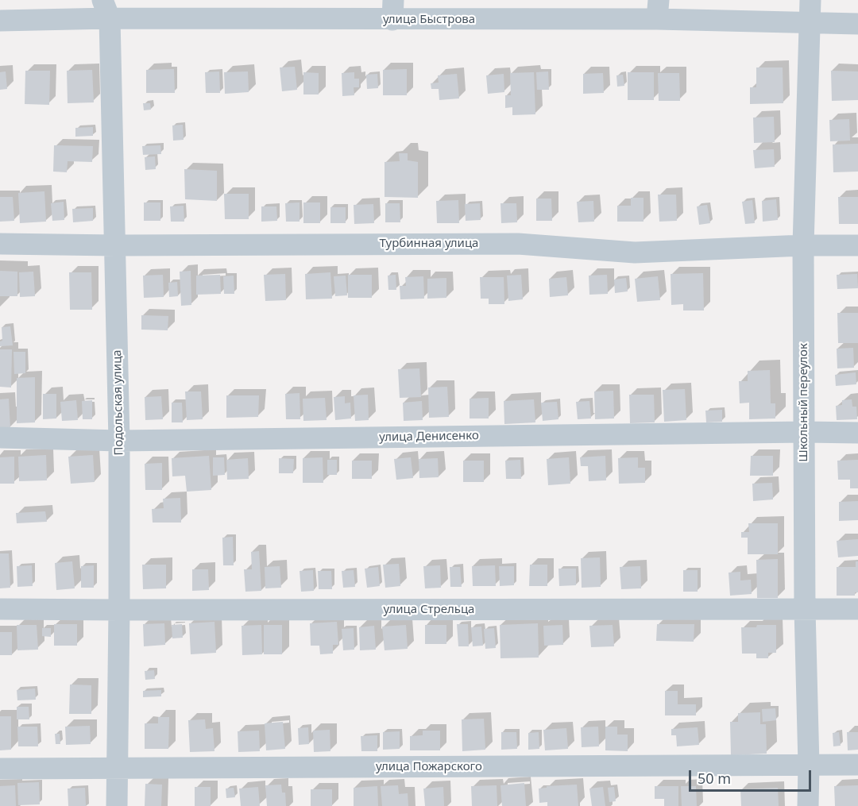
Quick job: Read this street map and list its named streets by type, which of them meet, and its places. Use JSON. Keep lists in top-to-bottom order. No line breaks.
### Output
{"streets":{"street":["улица Быстрова","Турбинная улица","Подольская улица","Школьный переулок","улица Денисенко","улица Стрельца","улица Пожарского"]},"crossings":[["улица Быстрова","Подольская улица"],["улица Быстрова","Школьный переулок"],["Турбинная улица","Подольская улица"],["Турбинная улица","Школьный переулок"],["Подольская улица","улица Денисенко"],["Подольская улица","улица Стрельца"],["Подольская улица","улица Пожарского"],["Школьный переулок","улица Денисенко"],["Школьный переулок","улица Стрельца"],["Школьный переулок","улица Пожарского"]],"scale_bar":"50 m"}
